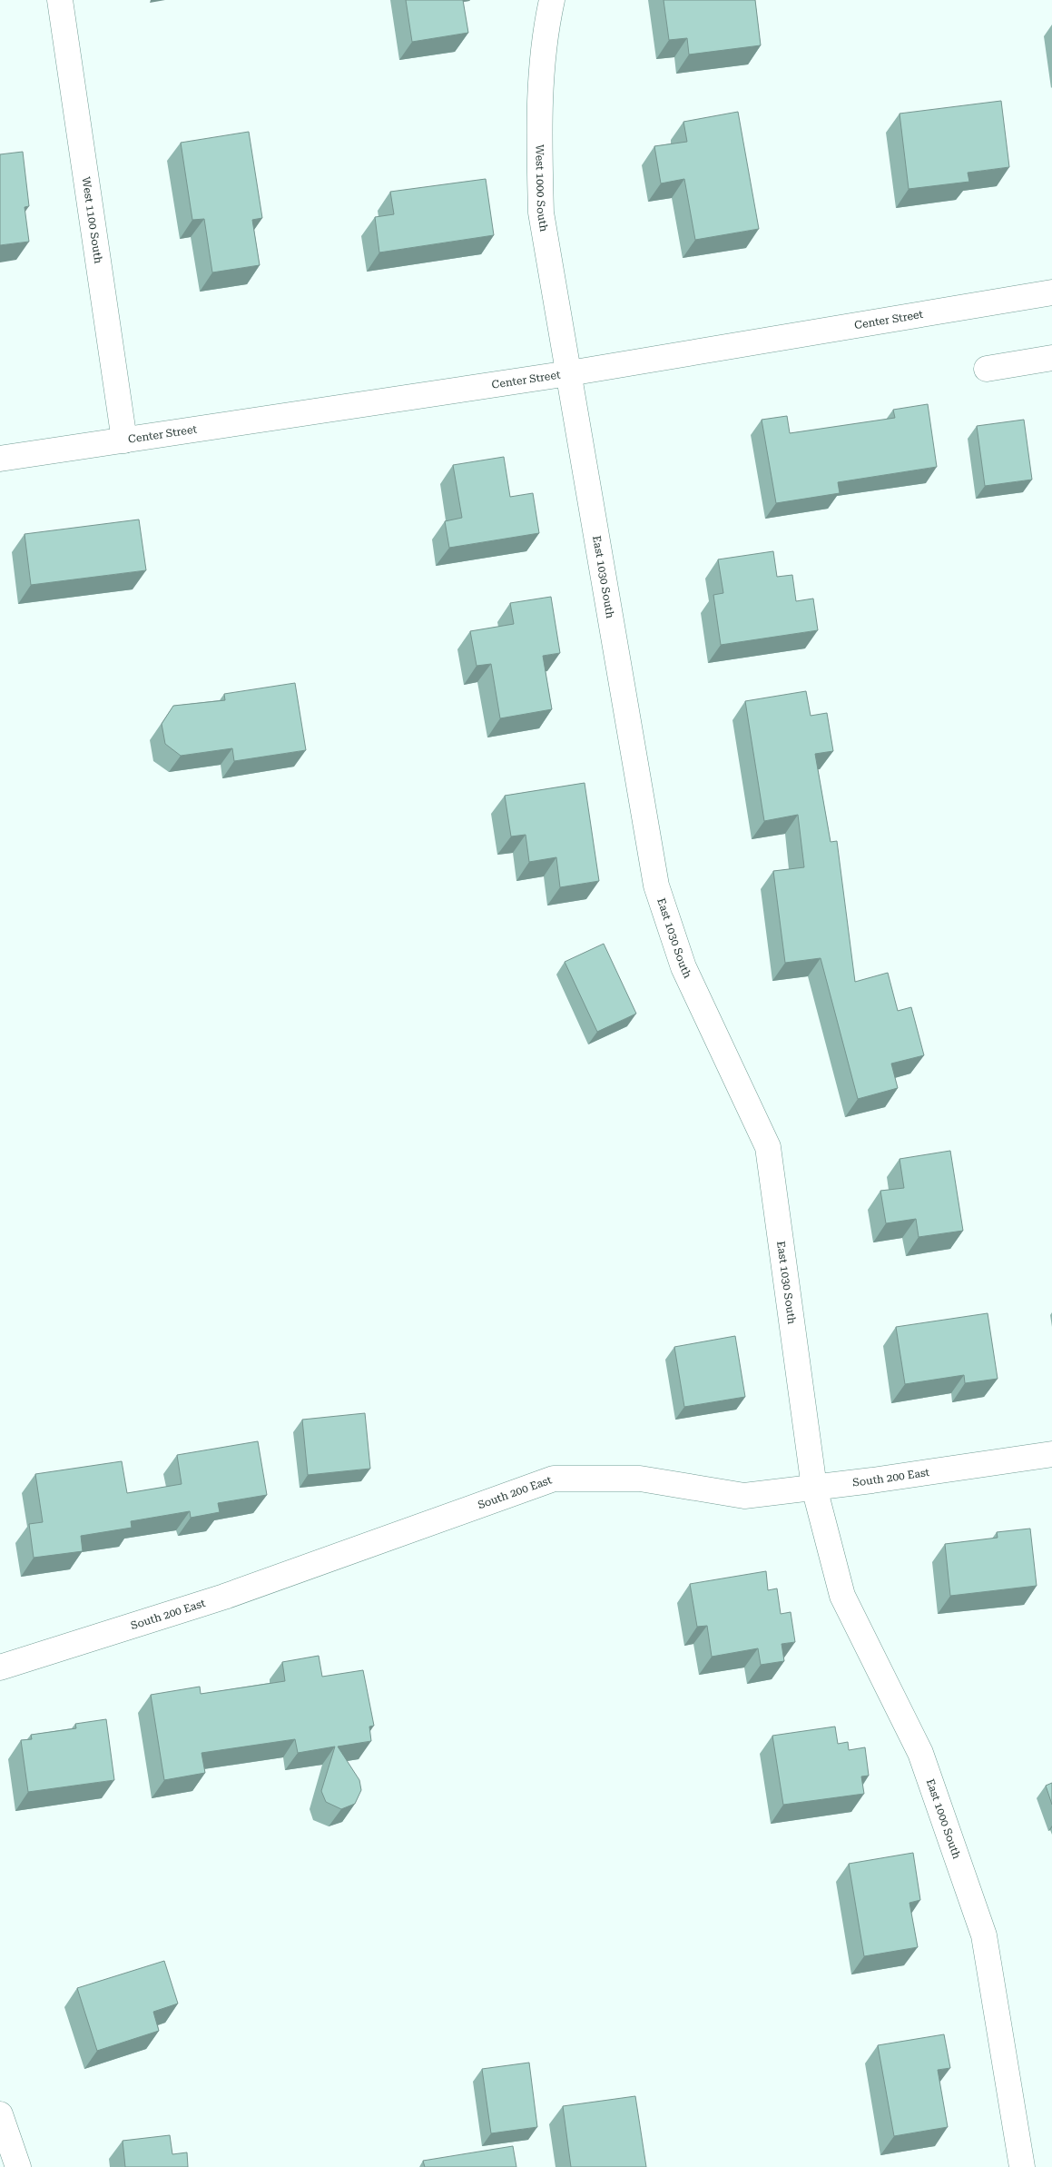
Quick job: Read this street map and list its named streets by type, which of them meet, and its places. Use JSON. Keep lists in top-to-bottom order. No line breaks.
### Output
{"streets":{"street":["West 1000 South","West 1100 South","Center Street","East 1030 South","South 200 East","East 1000 South"]},"crossings":[["West 1000 South","Center Street"],["West 1000 South","East 1030 South"],["West 1100 South","Center Street"],["Center Street","East 1030 South"],["East 1030 South","South 200 East"],["East 1030 South","East 1000 South"],["South 200 East","East 1000 South"]]}
